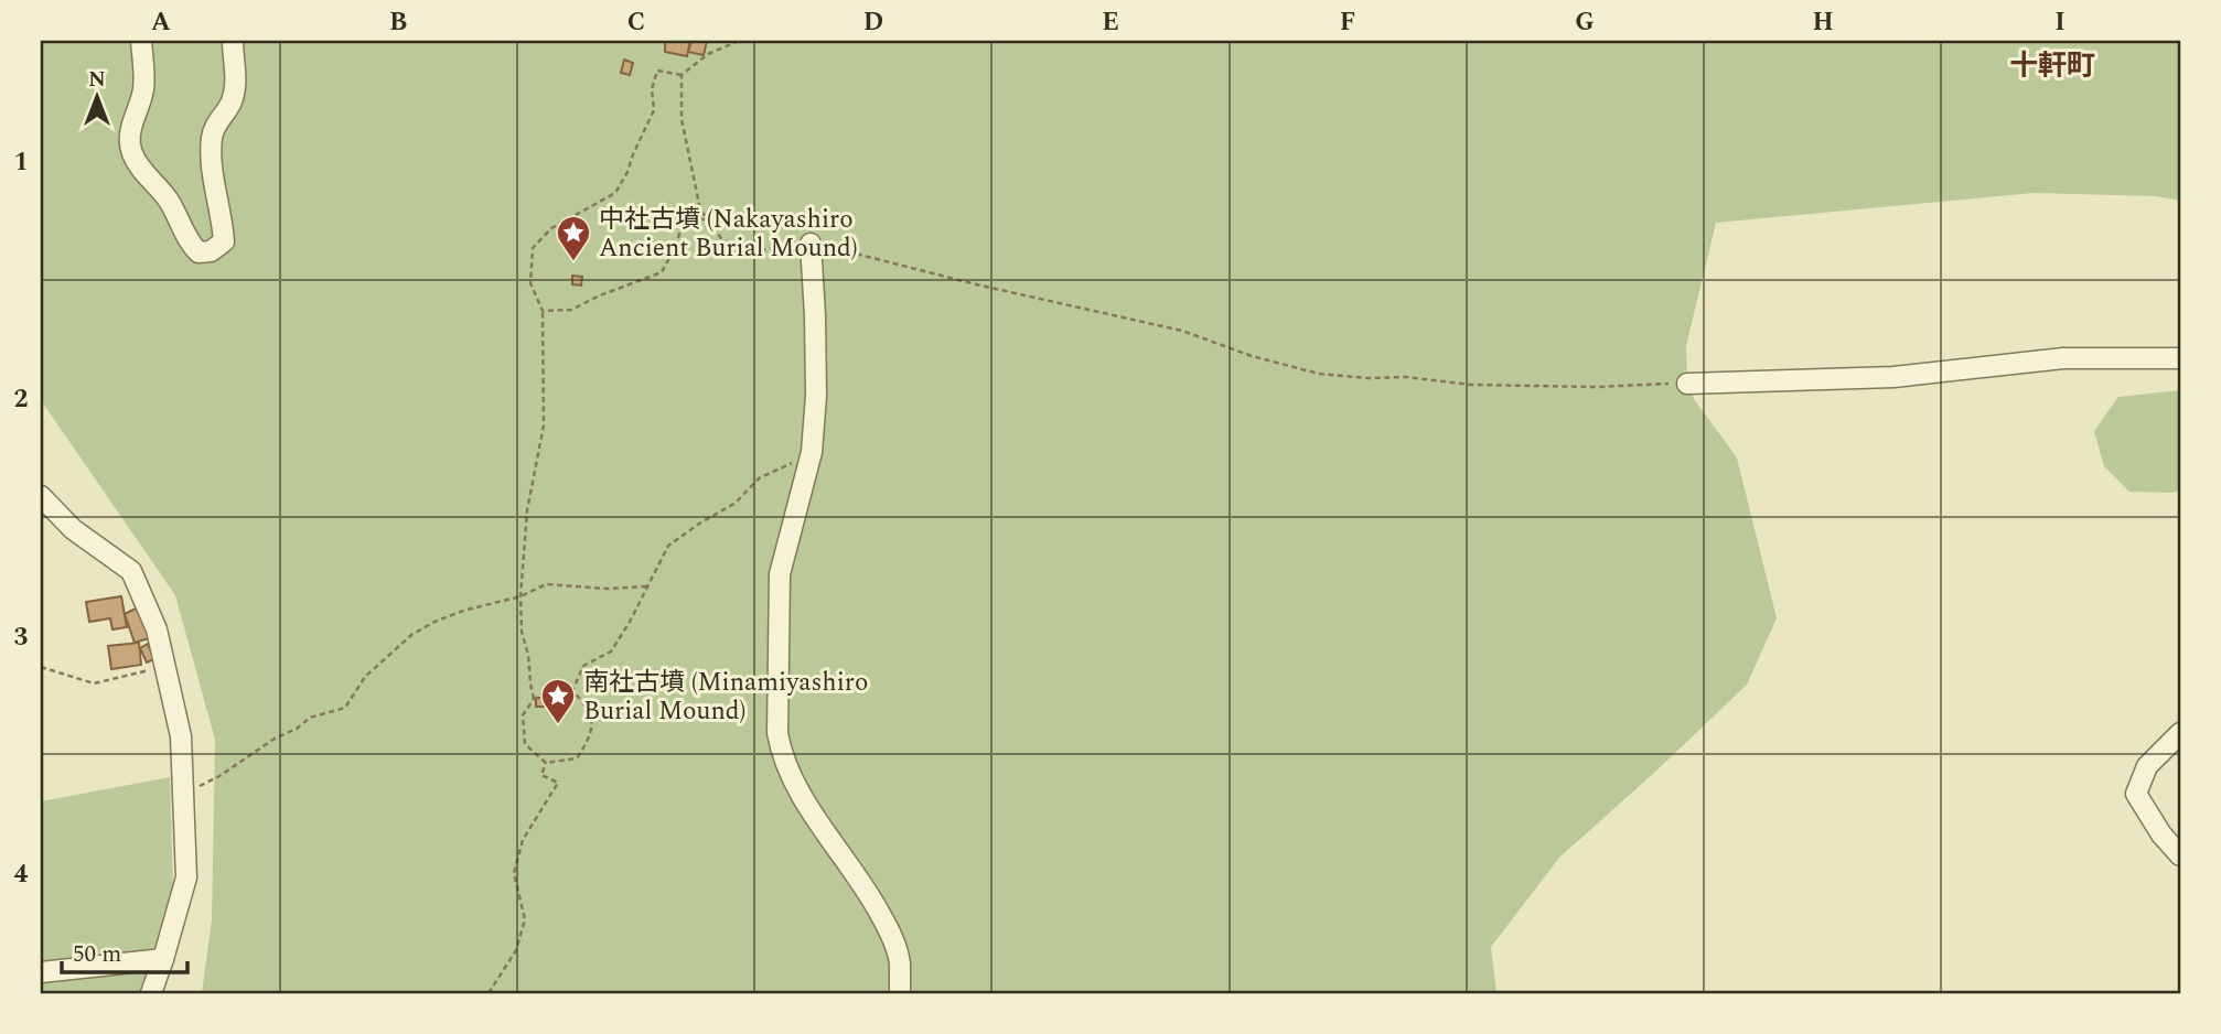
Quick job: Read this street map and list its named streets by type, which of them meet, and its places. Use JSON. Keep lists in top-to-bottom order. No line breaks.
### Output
{"districts":["十軒町"],"places":{"place":["中社古墳 (Nakayashiro Ancient Burial Mound)","南社古墳 (Minamiyashiro Burial Mound)"]},"scale_bar":"50 m","north":"top","grid":{"columns":["A","B","C","D","E","F","G","H","I"],"rows":["1","2","3","4"]}}
